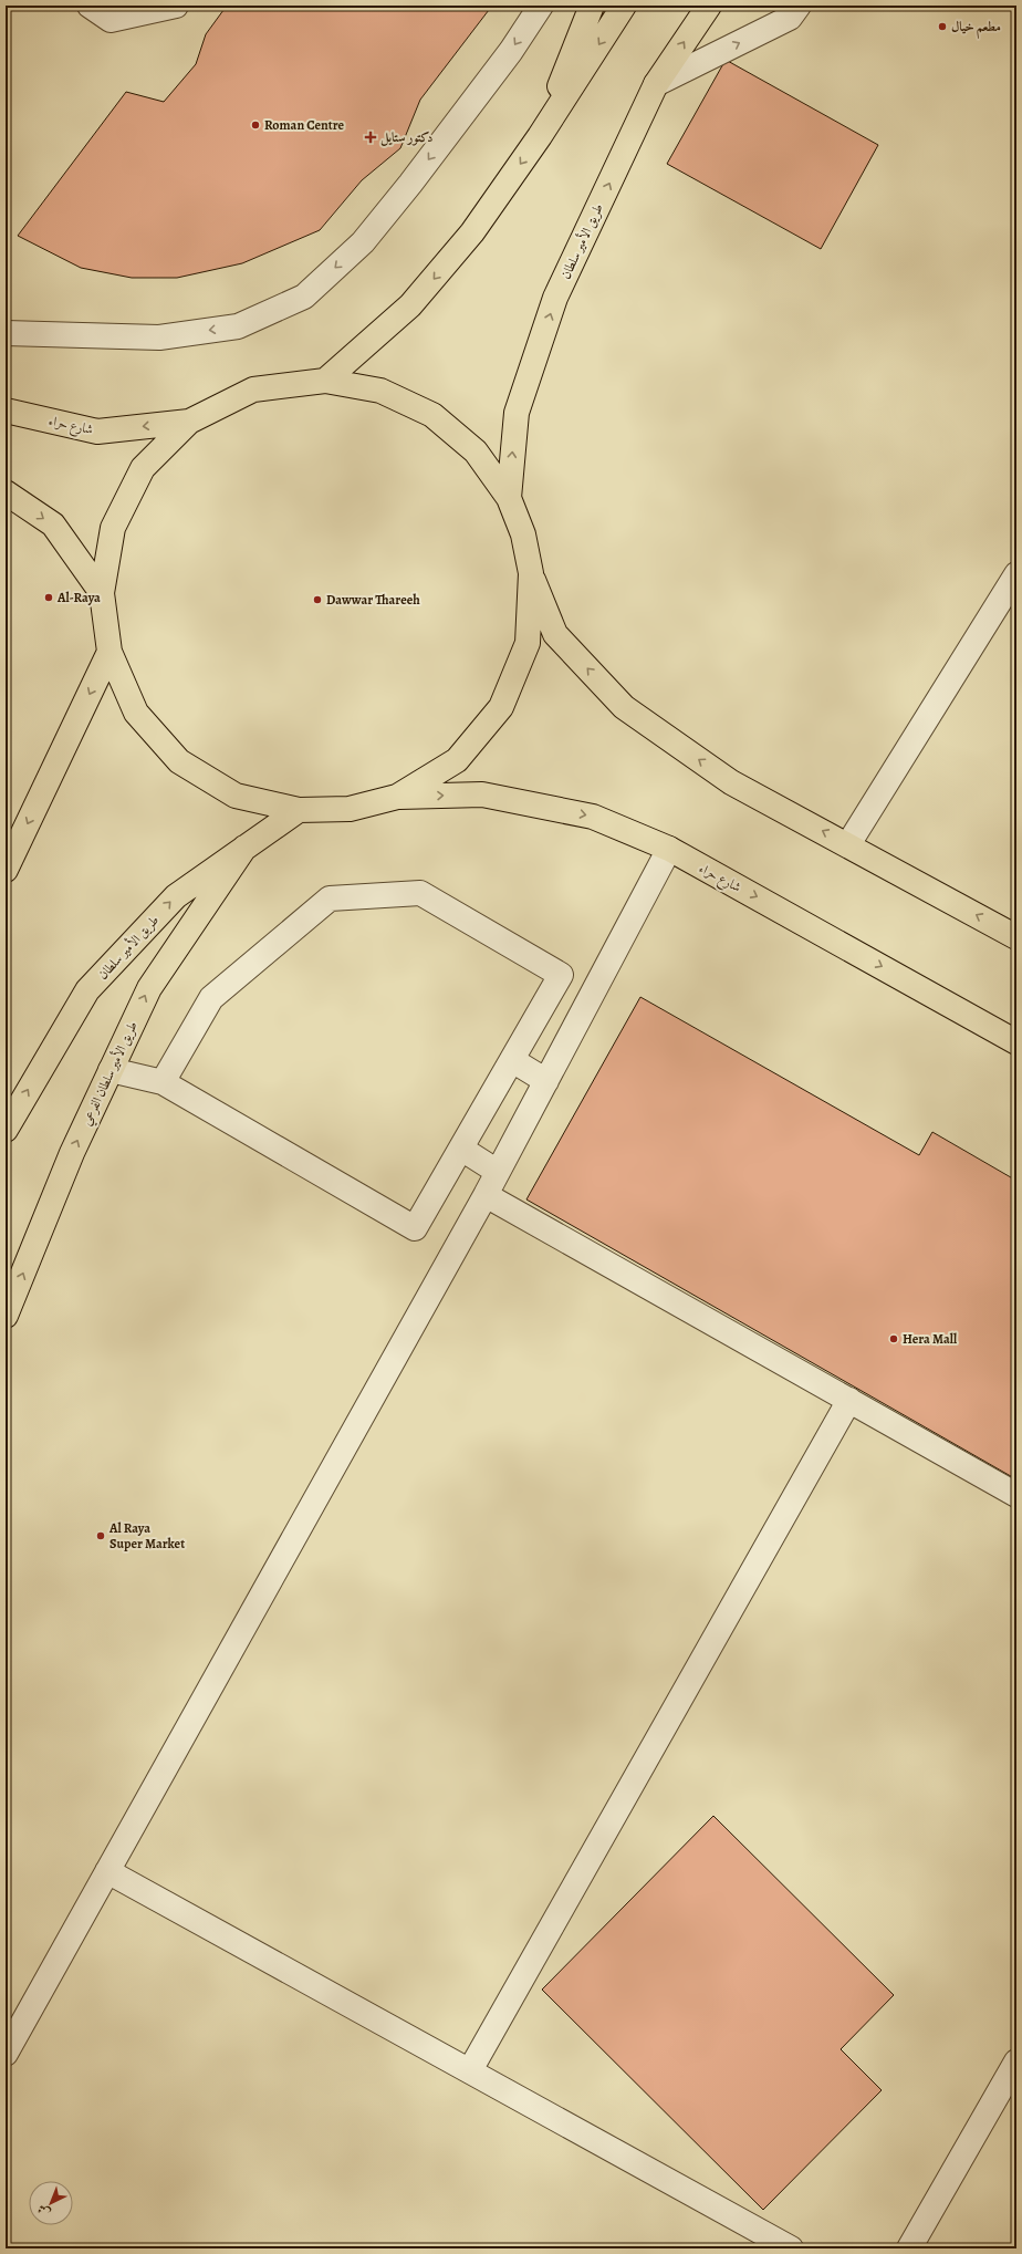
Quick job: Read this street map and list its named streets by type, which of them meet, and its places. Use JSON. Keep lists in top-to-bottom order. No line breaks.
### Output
{"streets":{"main road":["طريق الأمير سلطان","شارع حراء","طريق الأمير سلطان الفرعي"]},"crossings":[["طريق الأمير سلطان","طريق الأمير سلطان الفرعي"]],"one_way":["طريق الأمير سلطان الفرعي"],"places":{"other":["مطعم خيال","Roman Centre","Al-Raya","Dawwar Thareeh","Hera Mall","Al Raya Super Market"],"health":["دكتور ستايل"]},"north":"bottom left"}
